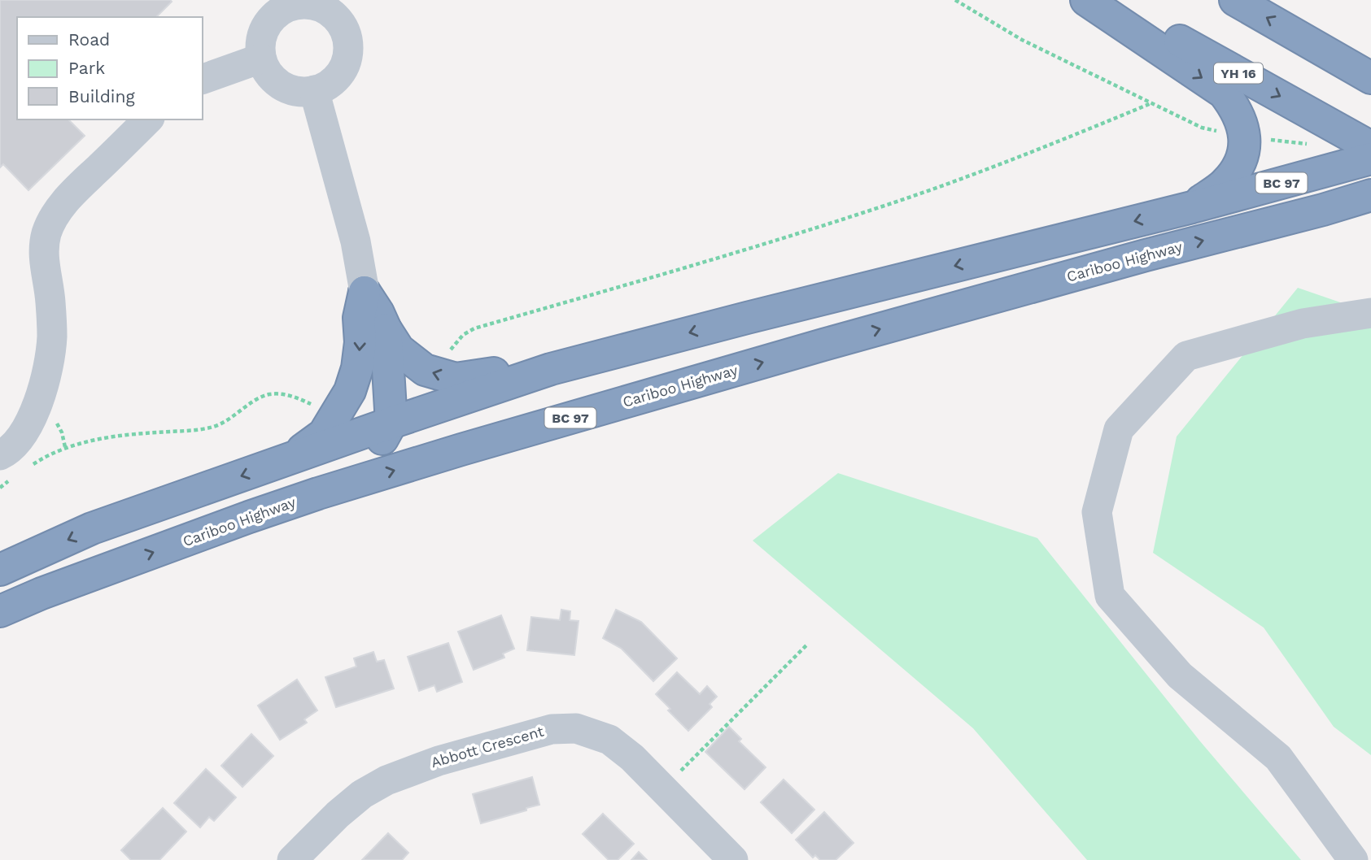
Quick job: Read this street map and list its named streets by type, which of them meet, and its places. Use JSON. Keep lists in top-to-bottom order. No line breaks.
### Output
{"streets":{"highway":["YH 16","BC 97","Cariboo Highway"],"street":["Abbott Crescent"]},"legend":["Road","Park","Building"]}
